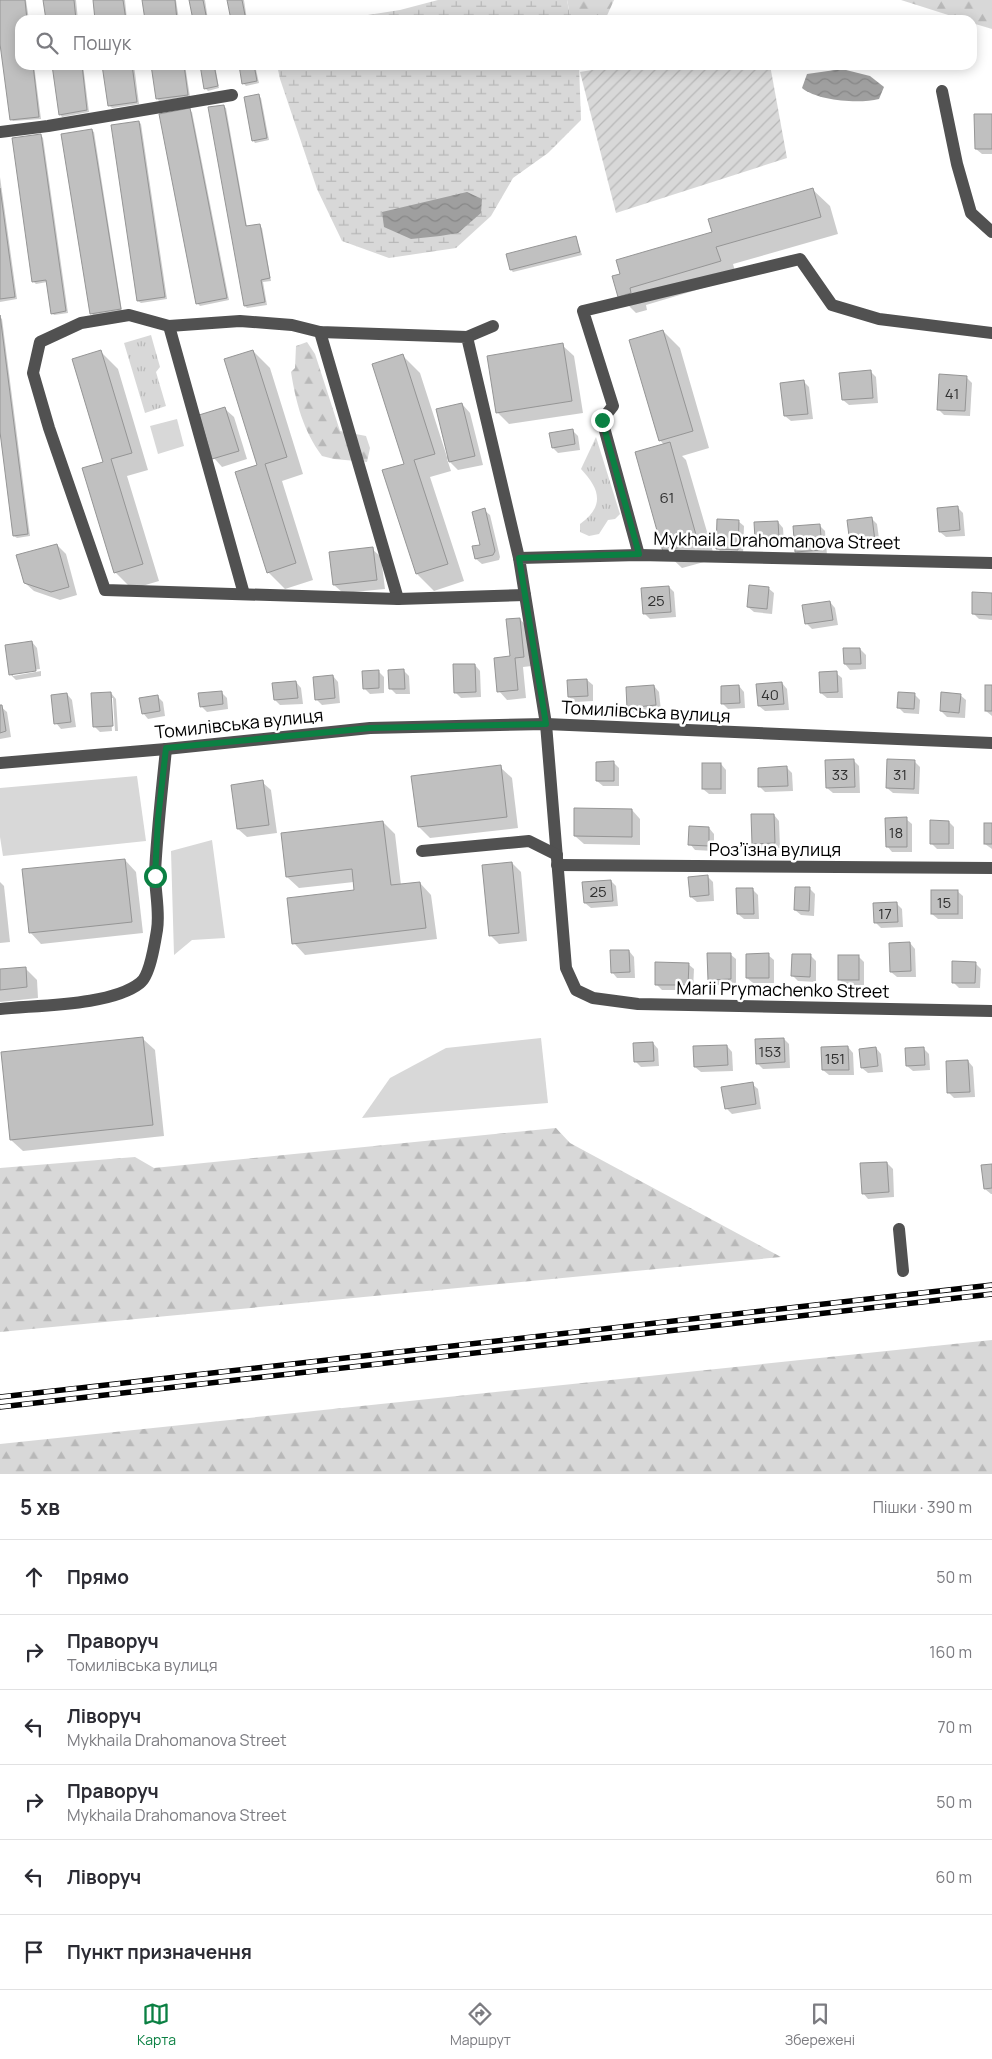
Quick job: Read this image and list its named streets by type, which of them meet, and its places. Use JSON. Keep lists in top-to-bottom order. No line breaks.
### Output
{"streets":{"street":["Mykhaila Drahomanova Street","Томилівська вулиця","Розʼїзна вулиця","Marii Prymachenko Street"]},"crossings":[["Розʼїзна вулиця","Marii Prymachenko Street"]],"house_numbers":["41","61","25","40","33","31","18","25","15","17","153","151"],"page":{"search":"Пошук","heading":["5 хв","Пішки · 390 m"],"list":[["Прямо","50 m"],["Праворуч","Томилівська вулиця","160 m"],["Ліворуч","Mykhaila Drahomanova Street","70 m"],["Праворуч","Mykhaila Drahomanova Street","50 m"],["Ліворуч","60 m"],"Пункт призначення"],"nav":["Карта","Маршрут","Збережені"]}}
